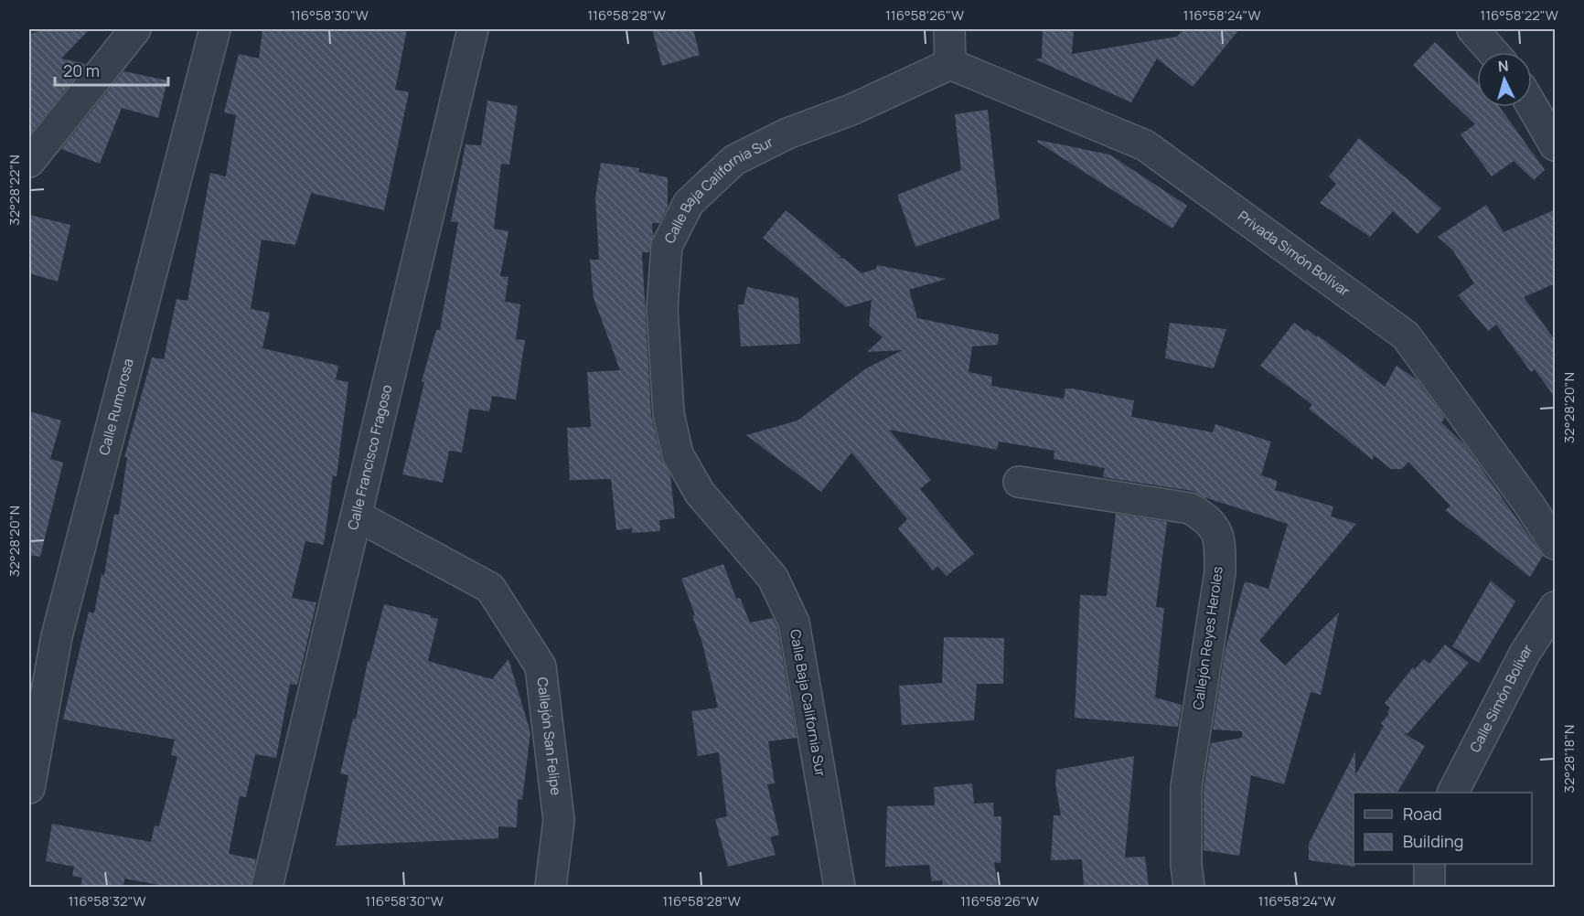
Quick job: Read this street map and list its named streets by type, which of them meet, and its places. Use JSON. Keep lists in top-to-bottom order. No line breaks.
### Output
{"streets":{"street":["Calle Baja California Sur","Privada Simón Bolívar","Calle Rumorosa","Calle Francisco Fragoso","Callejón Reyes Heroles","Calle Simón Bolívar","Callejón San Felipe"]},"crossings":[["Calle Baja California Sur","Privada Simón Bolívar"],["Calle Francisco Fragoso","Callejón San Felipe"]],"legend":["Road","Building"],"scale_bar":"20 m","north":"top","coordinates":["116°58'30\"W","116°58'28\"W","116°58'26\"W","116°58'24\"W","116°58'22\"W","32°28'22\"N","32°28'20\"N","32°28'18\"N","116°58'32\"W"]}
